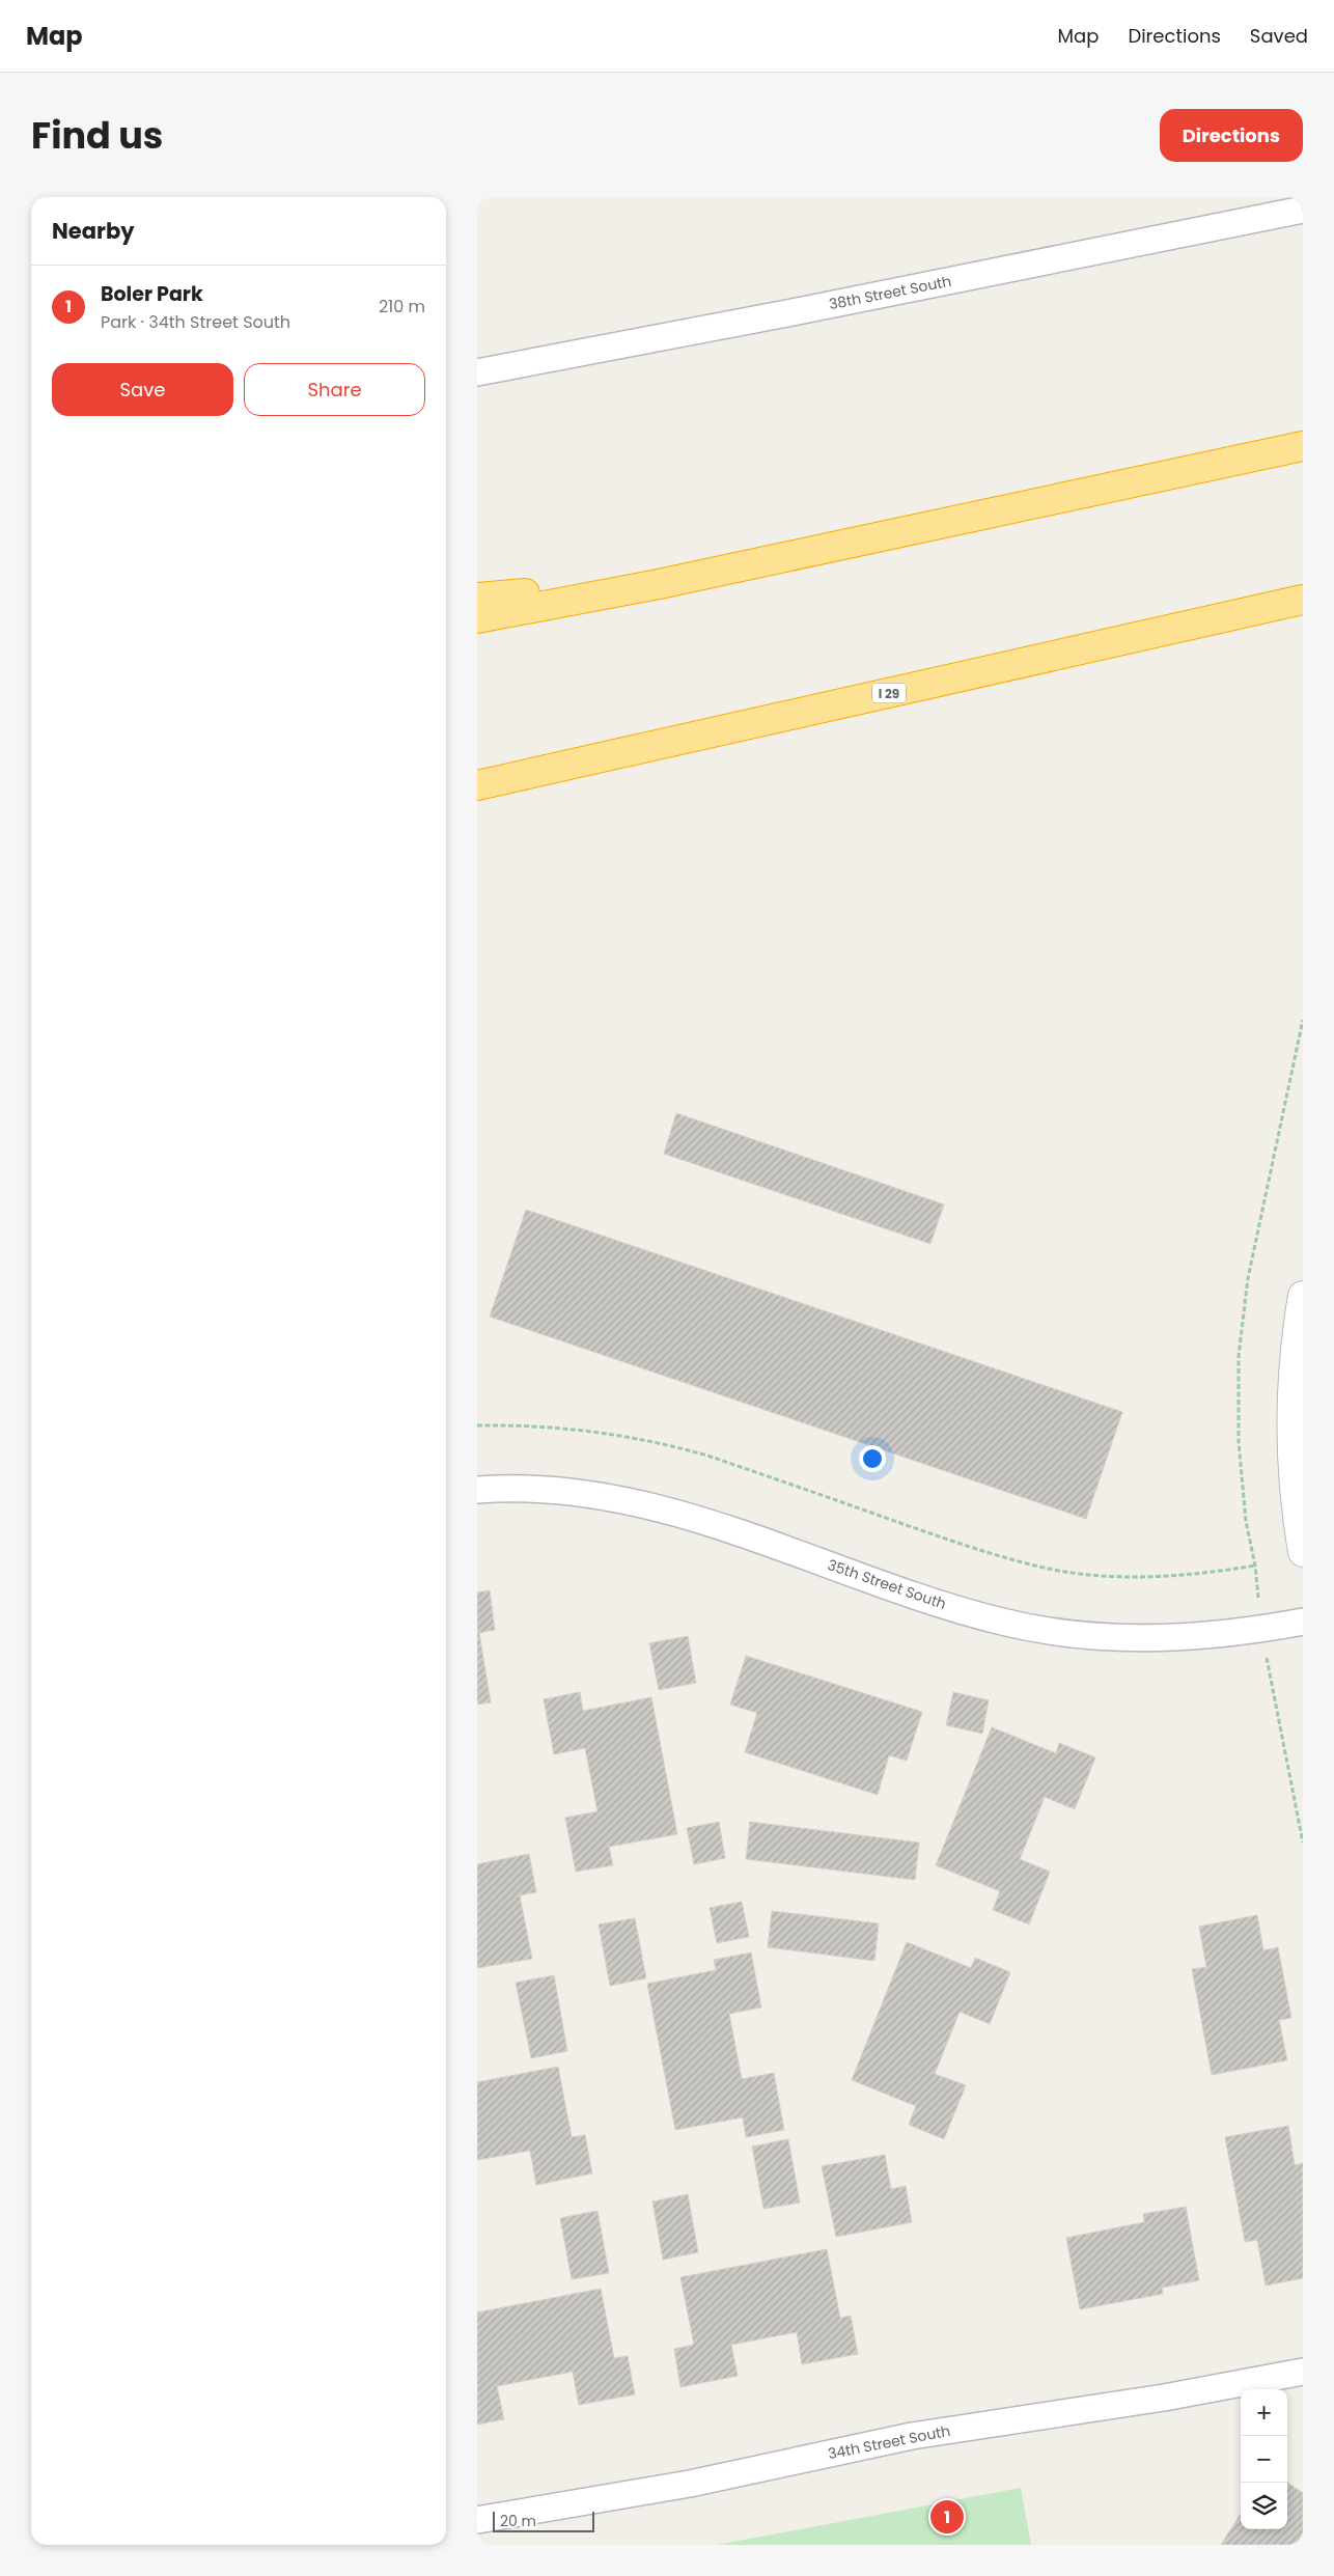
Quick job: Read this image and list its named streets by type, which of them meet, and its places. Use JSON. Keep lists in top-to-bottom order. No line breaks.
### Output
{"streets":{"highway":["I 29"],"street":["38th Street South","35th Street South","34th Street South"]},"scale_bar":"20 m","page":{"header":"Map","nav":["Map","Directions","Saved"],"title":"Find us","buttons":["Directions",["Save","Share"]],"heading":"Nearby","list":[{"mark":"1","name":"Boler Park","note":"Park · 34th Street South","value":"210 m"}],"map_buttons":["+","−"],"pins":"1","scale":"20 m"}}
